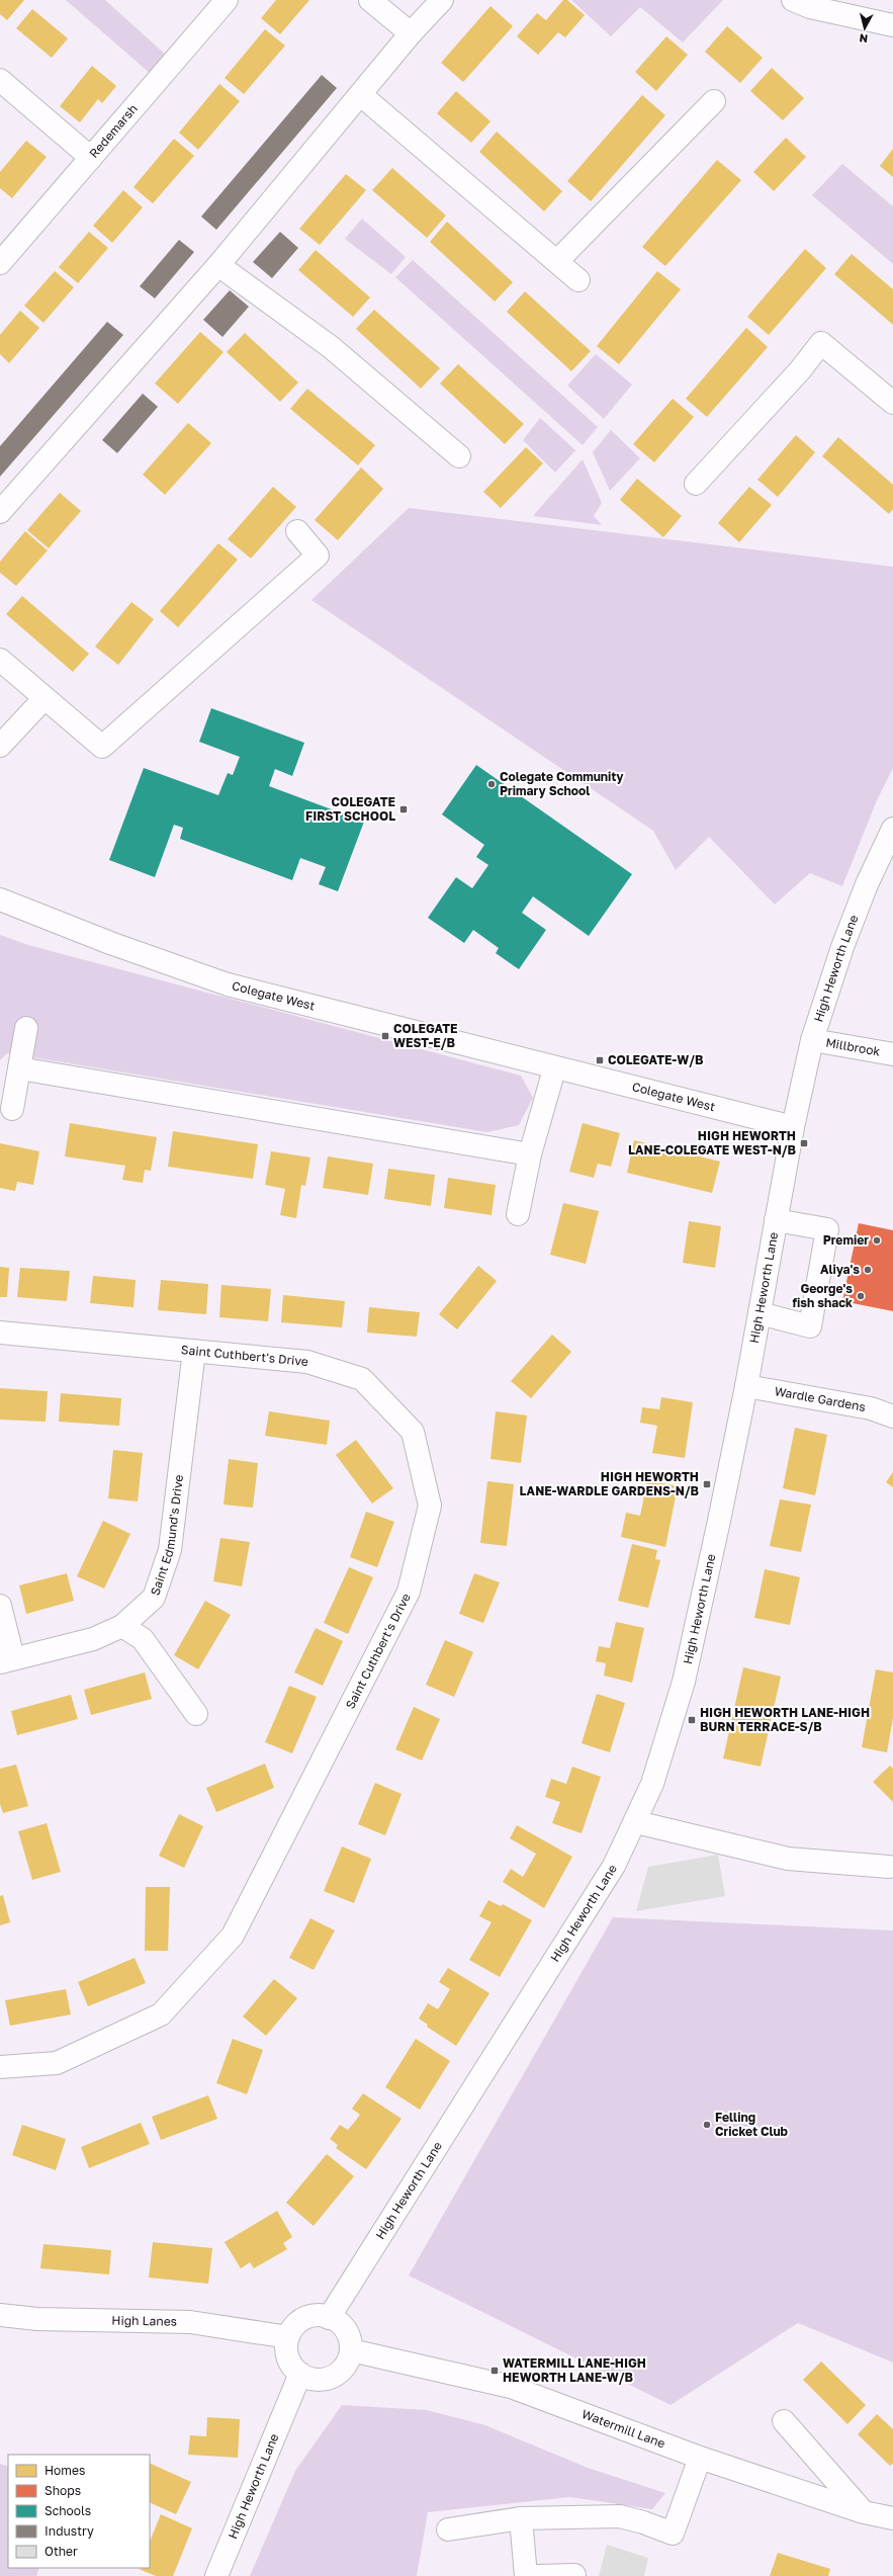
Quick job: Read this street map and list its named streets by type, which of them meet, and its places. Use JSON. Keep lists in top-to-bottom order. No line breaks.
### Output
{"streets":{"street":["Redemarsh","High Heworth Lane","Colegate West","Millbrook","Saint Cuthbert's Drive","Wardle Gardens","Saint Edmund's Drive","High Lanes","Watermill Lane"]},"crossings":[["High Heworth Lane","Colegate West"],["High Heworth Lane","Millbrook"],["High Heworth Lane","Wardle Gardens"],["High Heworth Lane","High Lanes"],["High Heworth Lane","Watermill Lane"],["Saint Cuthbert's Drive","Saint Edmund's Drive"],["High Lanes","Watermill Lane"]],"places":{"other":["Colegate Community Primary School","Premier","Aliya's","George's fish shack","Felling Cricket Club"],"transit":["COLEGATE FIRST SCHOOL","COLEGATE WEST-E/B","COLEGATE-W/B","HIGH HEWORTH LANE-COLEGATE WEST-N/B","HIGH HEWORTH LANE-WARDLE GARDENS-N/B","HIGH HEWORTH LANE-HIGH BURN TERRACE-S/B","WATERMILL LANE-HIGH HEWORTH LANE-W/B"]},"legend":["Homes","Shops","Schools","Industry","Other"],"north":"bottom"}
